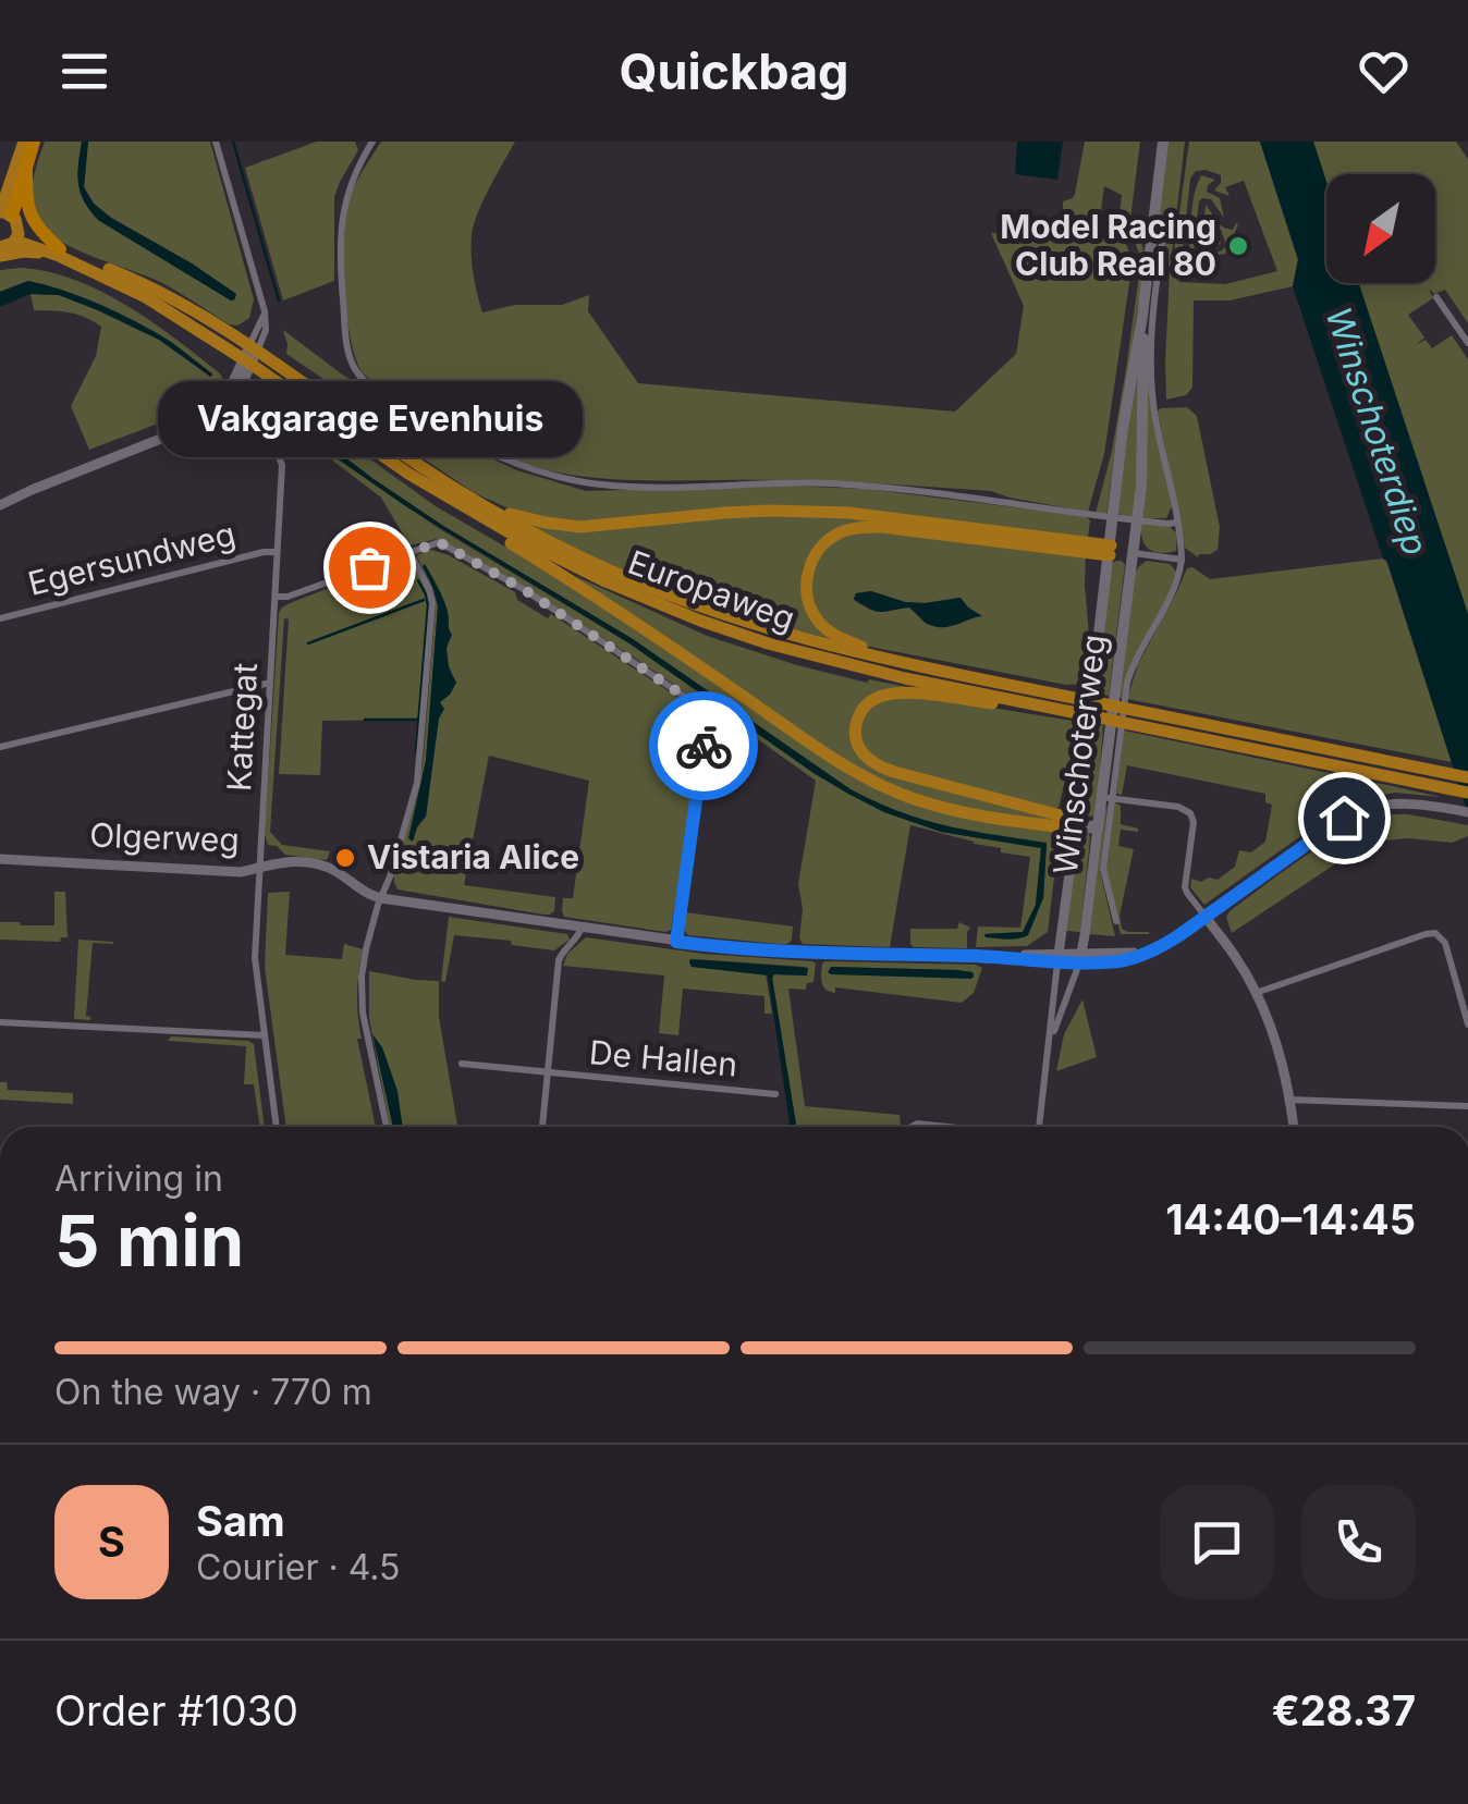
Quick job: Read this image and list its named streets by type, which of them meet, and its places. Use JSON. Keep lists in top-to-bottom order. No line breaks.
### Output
{"streets":{"highway":["Europaweg"],"main road":["Winschoterweg"],"street":["Egersundweg","Kattegat","Olgerweg","De Hallen"]},"crossings":[["Egersundweg","Kattegat"],["Kattegat","Olgerweg"]],"water":["Winschoterdiep"],"places":["Model Racing Club Real 80","Vakgarage Evenhuis","Vistaria Alice"],"north":"bottom left","page":{"header":"Quickbag","bubble":"Vakgarage Evenhuis","heading":["5 min","Arriving in","14:40–14:45"],"panel":["Sam","Courier · 4.5","Order #1030","€28.37"],"bar":"On the way · 770 m","round":"S"}}
